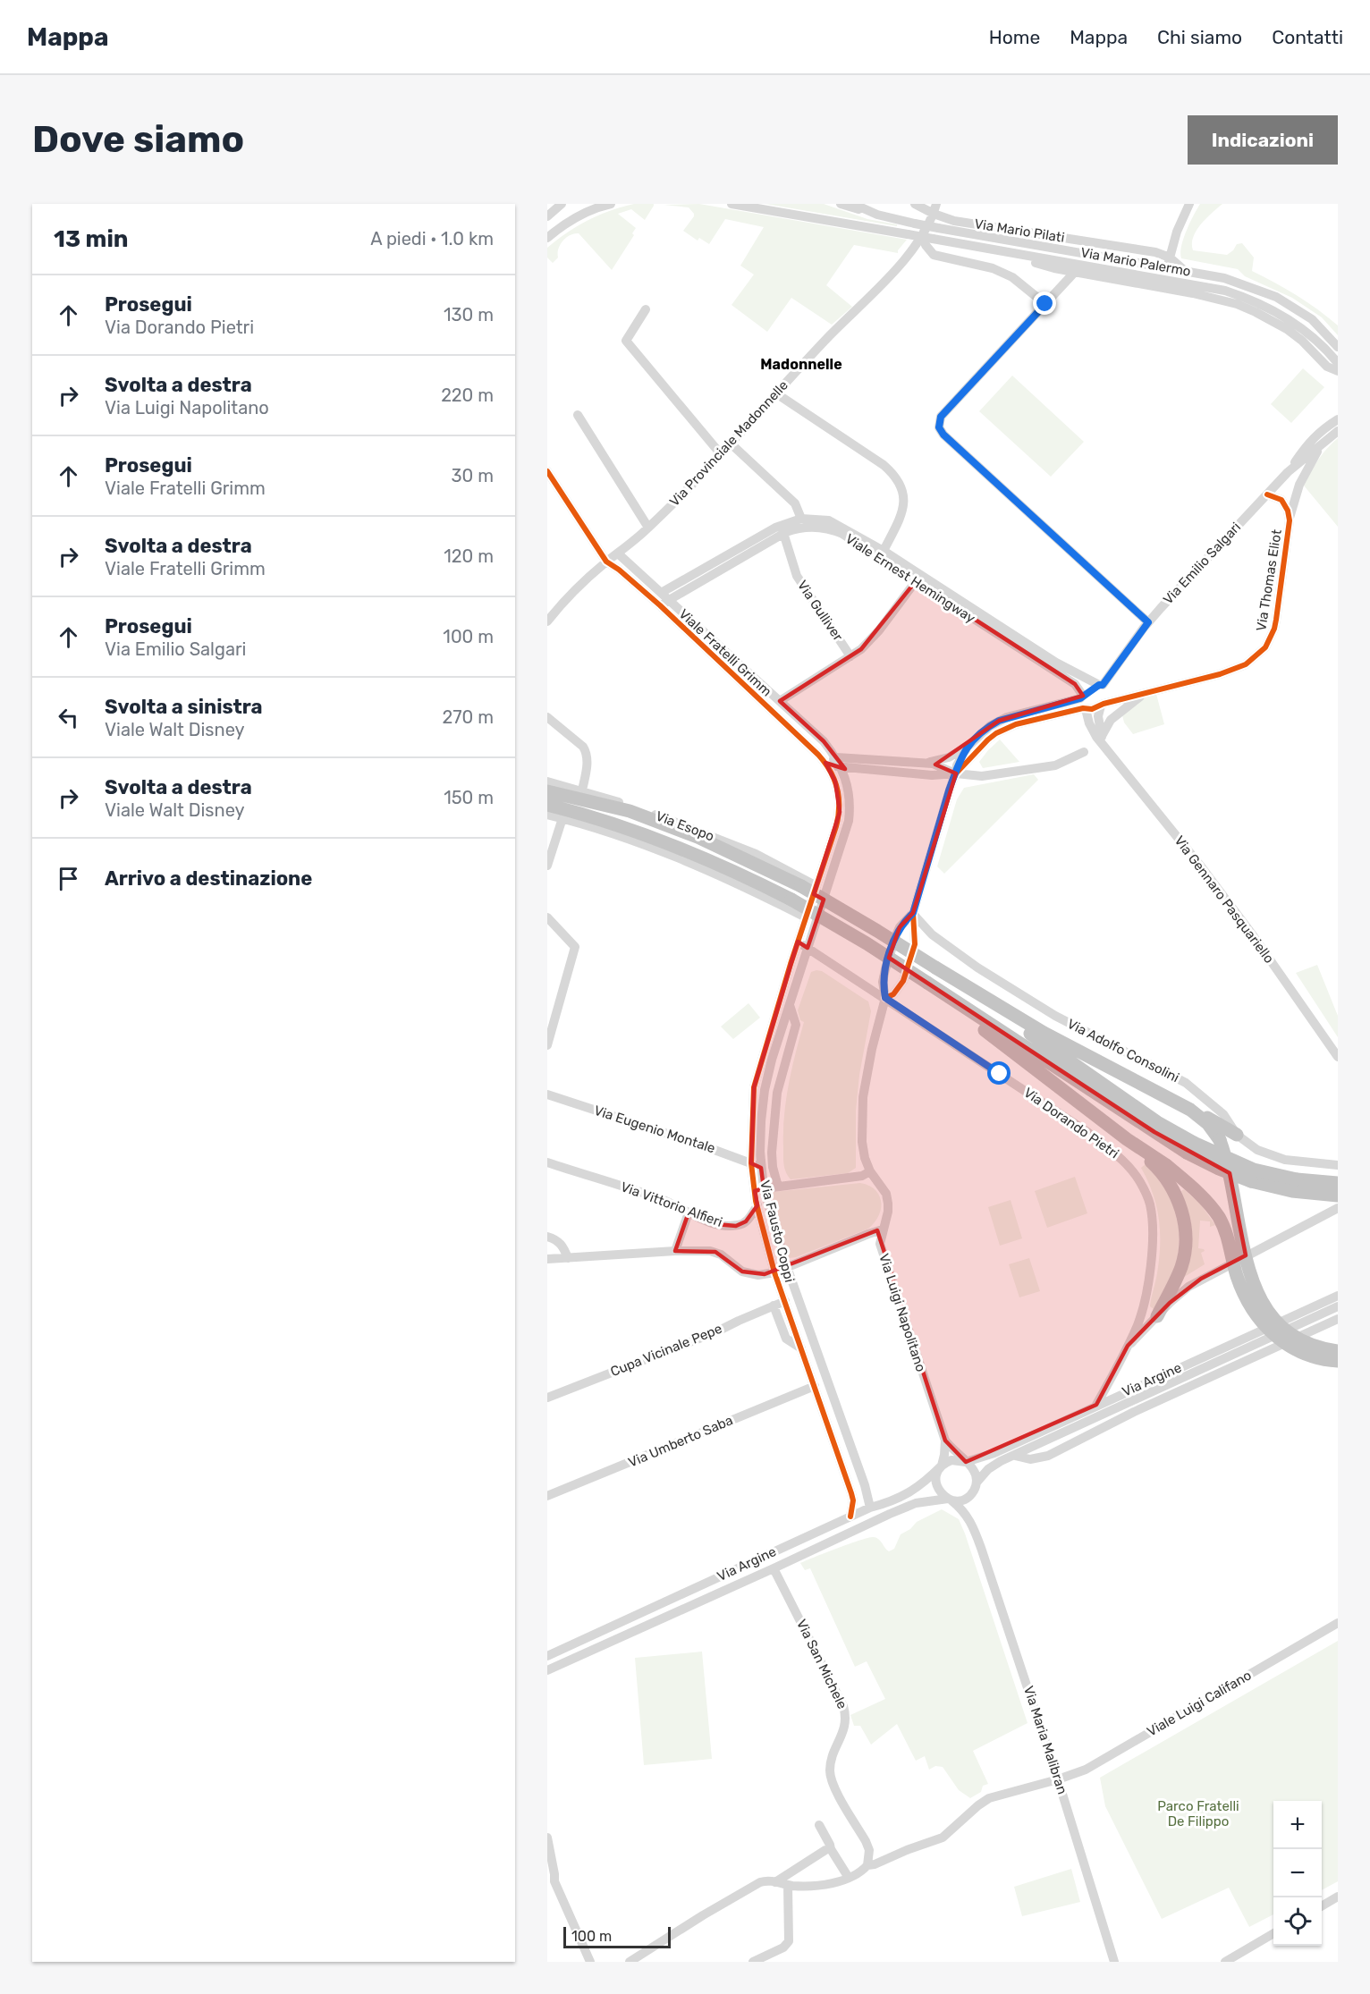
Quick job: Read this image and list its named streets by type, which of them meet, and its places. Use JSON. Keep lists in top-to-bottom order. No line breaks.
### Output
{"streets":{"street":["Via Mario Pilati","Via Mario Palermo","Via Provinciale Madonnelle","Via Emilio Salgari","Viale Ernest Hemingway","Via Thomas Eliot","Via Gulliver","Viale Fratelli Grimm","Via Esopo","Via Gennaro Pasquariello","Via Adolfo Consolini","Via Dorando Pietri","Via Eugenio Montale","Via Vittorio Alfieri","Via Fausto Coppi","Via Luigi Napolitano","Cupa Vicinale Pepe","Via Argine","Via Umberto Saba","Via San Michele","Viale Luigi Califano","Via Maria Malibran"]},"crossings":[["Via Mario Pilati","Via Mario Palermo"],["Via Mario Pilati","Via Provinciale Madonnelle"],["Via Provinciale Madonnelle","Viale Fratelli Grimm"],["Via Emilio Salgari","Viale Ernest Hemingway"],["Via Emilio Salgari","Via Thomas Eliot"],["Viale Ernest Hemingway","Via Gulliver"],["Viale Ernest Hemingway","Viale Fratelli Grimm"],["Viale Ernest Hemingway","Via Gennaro Pasquariello"],["Viale Fratelli Grimm","Via Fausto Coppi"],["Via Esopo","Via Fausto Coppi"],["Via Adolfo Consolini","Via Luigi Napolitano"],["Via Dorando Pietri","Via Fausto Coppi"],["Via Dorando Pietri","Via Luigi Napolitano"],["Via Dorando Pietri","Via Argine"],["Via Eugenio Montale","Via Fausto Coppi"],["Via Vittorio Alfieri","Via Fausto Coppi"],["Via Fausto Coppi","Cupa Vicinale Pepe"],["Via Fausto Coppi","Via Argine"],["Via Fausto Coppi","Via Umberto Saba"],["Via Luigi Napolitano","Via Argine"],["Via Luigi Napolitano","Via Maria Malibran"],["Via Argine","Via San Michele"],["Via Argine","Via Maria Malibran"],["Via San Michele","Viale Luigi Califano"],["Viale Luigi Califano","Via Maria Malibran"]],"districts":["Madonnelle"],"parks":["Parco Fratelli De Filippo"],"scale_bar":"100 m","page":{"header":"Mappa","nav":["Home","Mappa","Chi siamo","Contatti"],"buttons":"Indicazioni","title":"Dove siamo","heading":["13 min","A piedi · 1.0 km"],"list":[["Prosegui","Via Dorando Pietri","130 m"],["Svolta a destra","Via Luigi Napolitano","220 m"],["Prosegui","Viale Fratelli Grimm","30 m"],["Svolta a destra","Viale Fratelli Grimm","120 m"],["Prosegui","Via Emilio Salgari","100 m"],["Svolta a sinistra","Viale Walt Disney","270 m"],["Svolta a destra","Viale Walt Disney","150 m"],"Arrivo a destinazione"],"map_buttons":["+","−"],"scale":"100 m"}}
